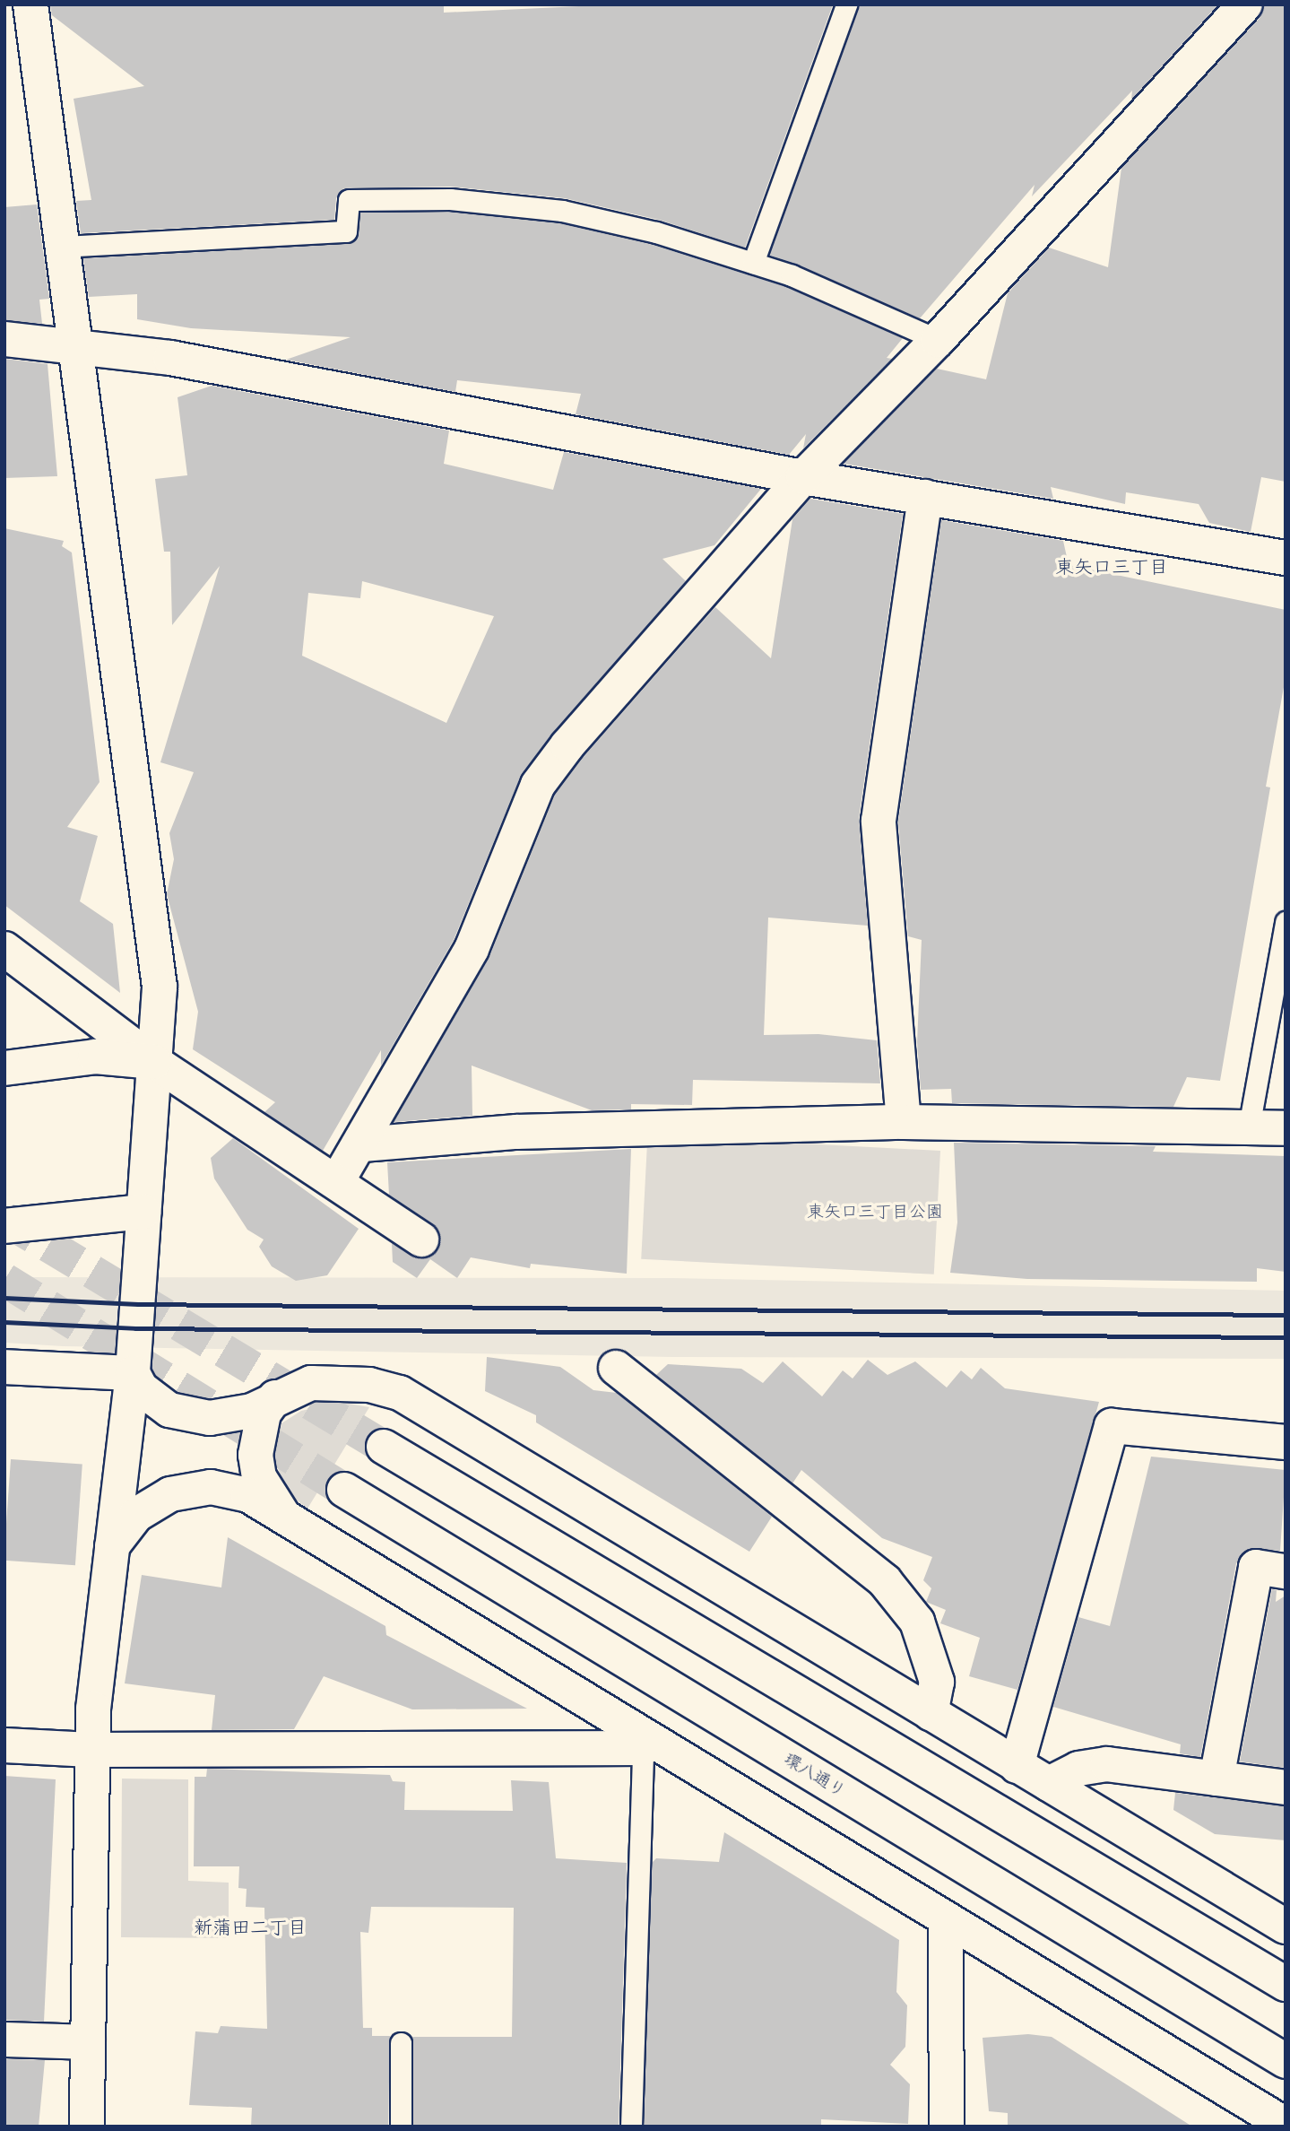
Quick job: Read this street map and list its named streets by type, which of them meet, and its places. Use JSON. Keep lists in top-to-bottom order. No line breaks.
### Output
{"streets":{"street":["環八通り"]},"districts":["東矢口三丁目","新蒲田二丁目"],"parks":["東矢口三丁目公園"]}
